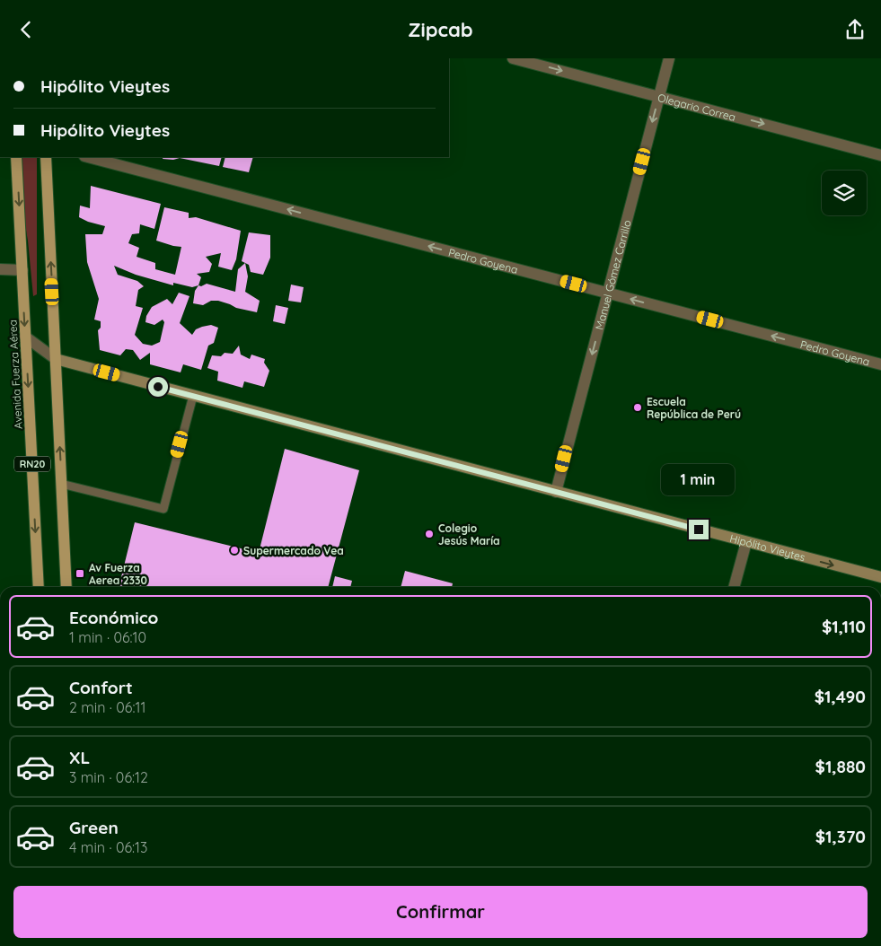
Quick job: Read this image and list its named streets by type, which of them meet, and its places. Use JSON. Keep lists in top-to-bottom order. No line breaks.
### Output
{"streets":{"main road":["Avenida Fuerza Aérea","RN20"],"street":["Olegario Correa","Pedro Goyena","Manuel Gómez Carrillo","Hipólito Vieytes"]},"crossings":[["Olegario Correa","Manuel Gómez Carrillo"],["Pedro Goyena","Manuel Gómez Carrillo"],["Manuel Gómez Carrillo","Hipólito Vieytes"],["RN20","Hipólito Vieytes"]],"one_way":["Olegario Correa","Pedro Goyena","Manuel Gómez Carrillo"],"places":{"other":["Escuela República de Perú","Colegio Jesús María","Supermercado Vea"],"transit":["Av Fuerza Aerea 2330"]},"page":{"header":"Zipcab","banner":["Hipólito Vieytes","Hipólito Vieytes"],"bubble":"1 min","list":[{"name":"Económico","note":"1 min · 06:10","value":"$1,110"},{"name":"Confort","note":"2 min · 06:11","value":"$1,490"},{"name":"XL","note":"3 min · 06:12","value":"$1,880"},{"name":"Green","note":"4 min · 06:13","value":"$1,370"}],"buttons":"Confirmar"}}
